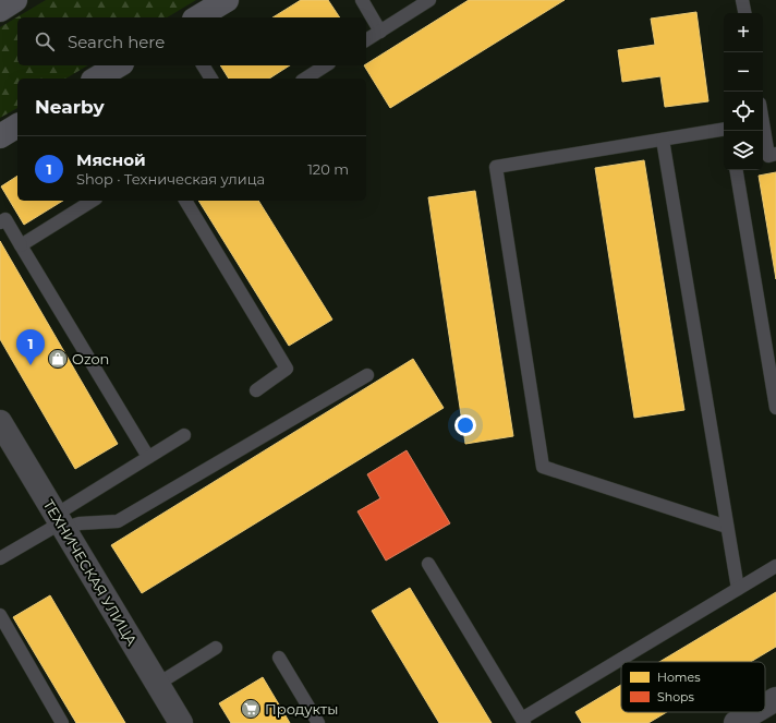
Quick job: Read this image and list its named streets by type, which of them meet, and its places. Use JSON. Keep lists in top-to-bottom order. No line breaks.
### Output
{"streets":{"street":["ТЕХНИЧЕСКАЯ УЛИЦА"]},"places":{"shop":["Ozon"],"supermarket":["Продукты"]},"legend":["Homes","Shops"],"page":{"map_buttons":["+","−"],"search":"Search here","heading":"Nearby","list":[{"mark":"1","name":"Мясной","note":"Shop · Техническая улица","value":"120 m"}],"pins":"1"}}
